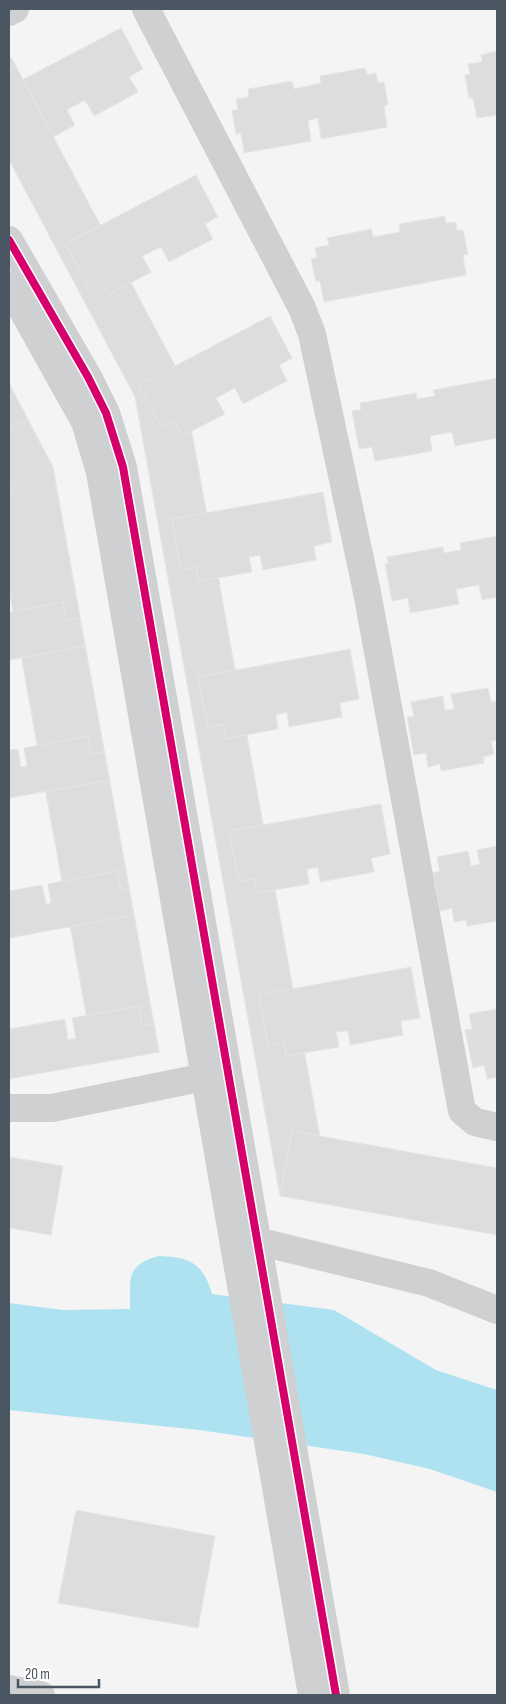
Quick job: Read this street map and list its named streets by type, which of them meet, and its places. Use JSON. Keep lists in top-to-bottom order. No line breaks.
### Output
{"scale_bar":"20 m"}
